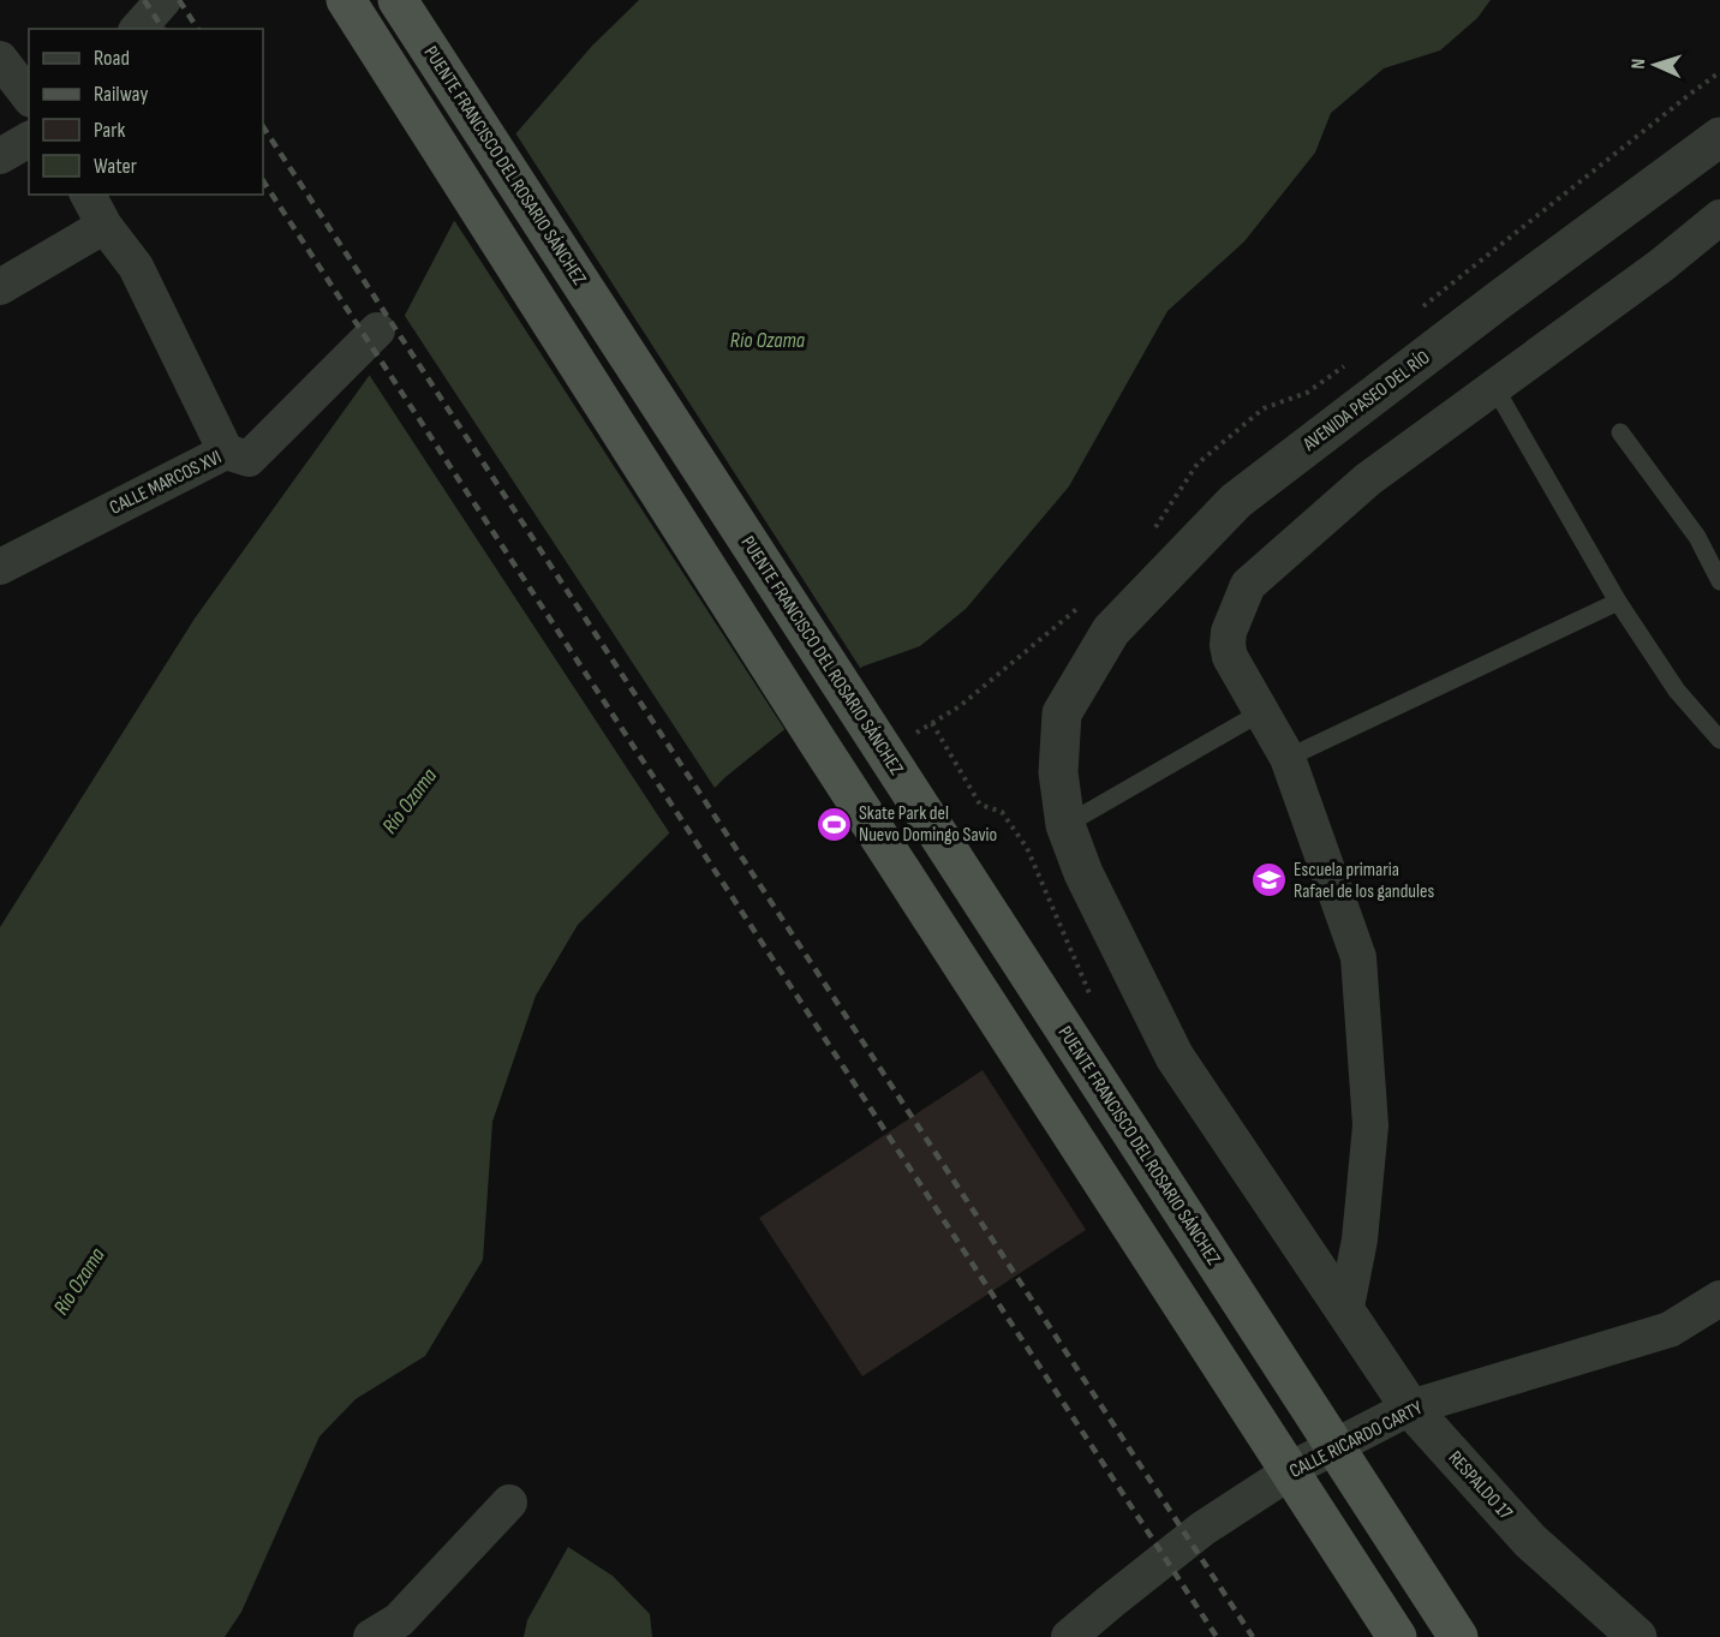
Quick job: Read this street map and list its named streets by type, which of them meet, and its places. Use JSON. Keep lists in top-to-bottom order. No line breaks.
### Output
{"streets":{"main road":["PUENTE FRANCISCO DEL ROSARIO SÁNCHEZ"],"street":["AVENIDA PASEO DEL RÍO","CALLE MARCOS XVI","CALLE RICARDO CARTY","RESPALDO 17"]},"crossings":[["AVENIDA PASEO DEL RÍO","RESPALDO 17"],["CALLE RICARDO CARTY","RESPALDO 17"]],"water":["Río Ozama"],"places":{"sports":["Skate Park del Nuevo Domingo Savio"],"school or university":["Escuela primaria Rafael de los gandules"]},"legend":["Road","Railway","Park","Water"],"north":"left"}
